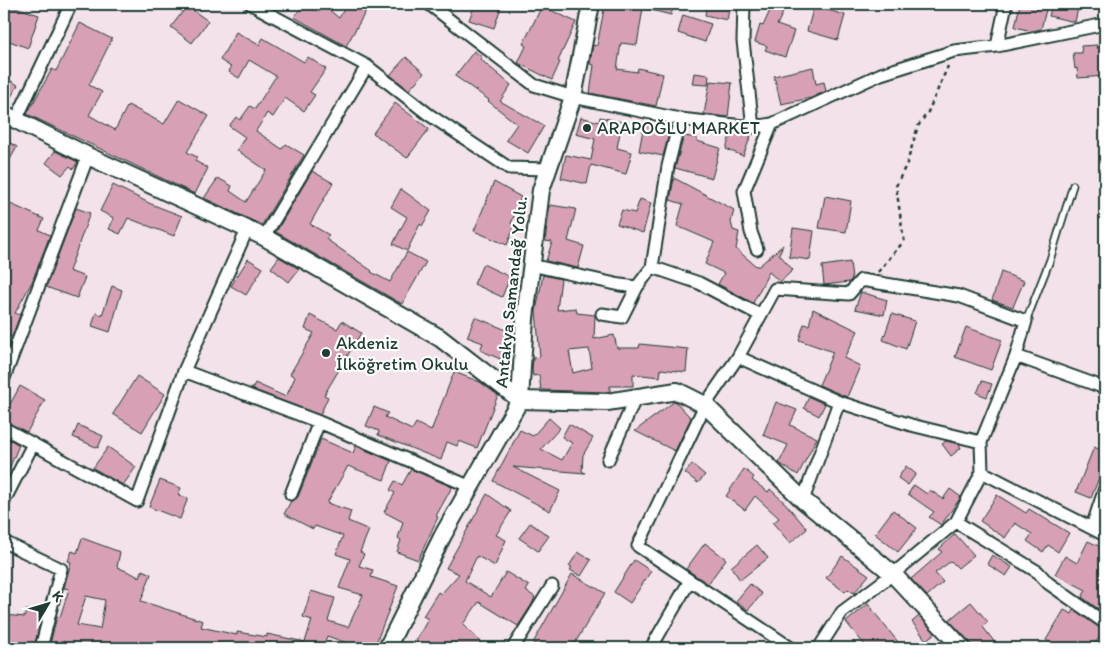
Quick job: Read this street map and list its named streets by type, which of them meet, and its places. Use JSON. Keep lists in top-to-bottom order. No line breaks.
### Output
{"streets":{"street":["Antakya Samandağ Yolu."]},"places":["ARAPOĞLU MARKET","Akdeniz İlköğretim Okulu"],"north":"top right"}
